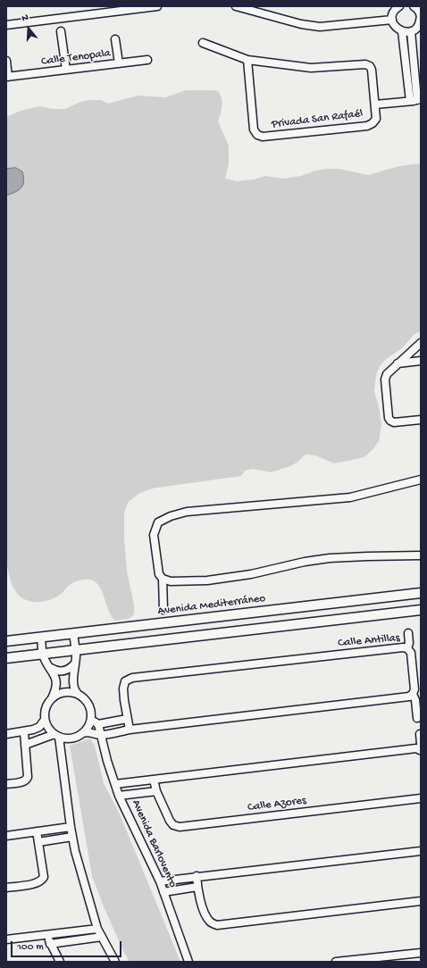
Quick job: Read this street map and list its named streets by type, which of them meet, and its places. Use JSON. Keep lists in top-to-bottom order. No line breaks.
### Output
{"streets":{"street":["Calle Tenopala","Privada San Rafaél","Avenida Mediterráneo","Calle Antillas","Calle Azores","Avenida Barlovento"]},"scale_bar":"100 m","north":"top"}
